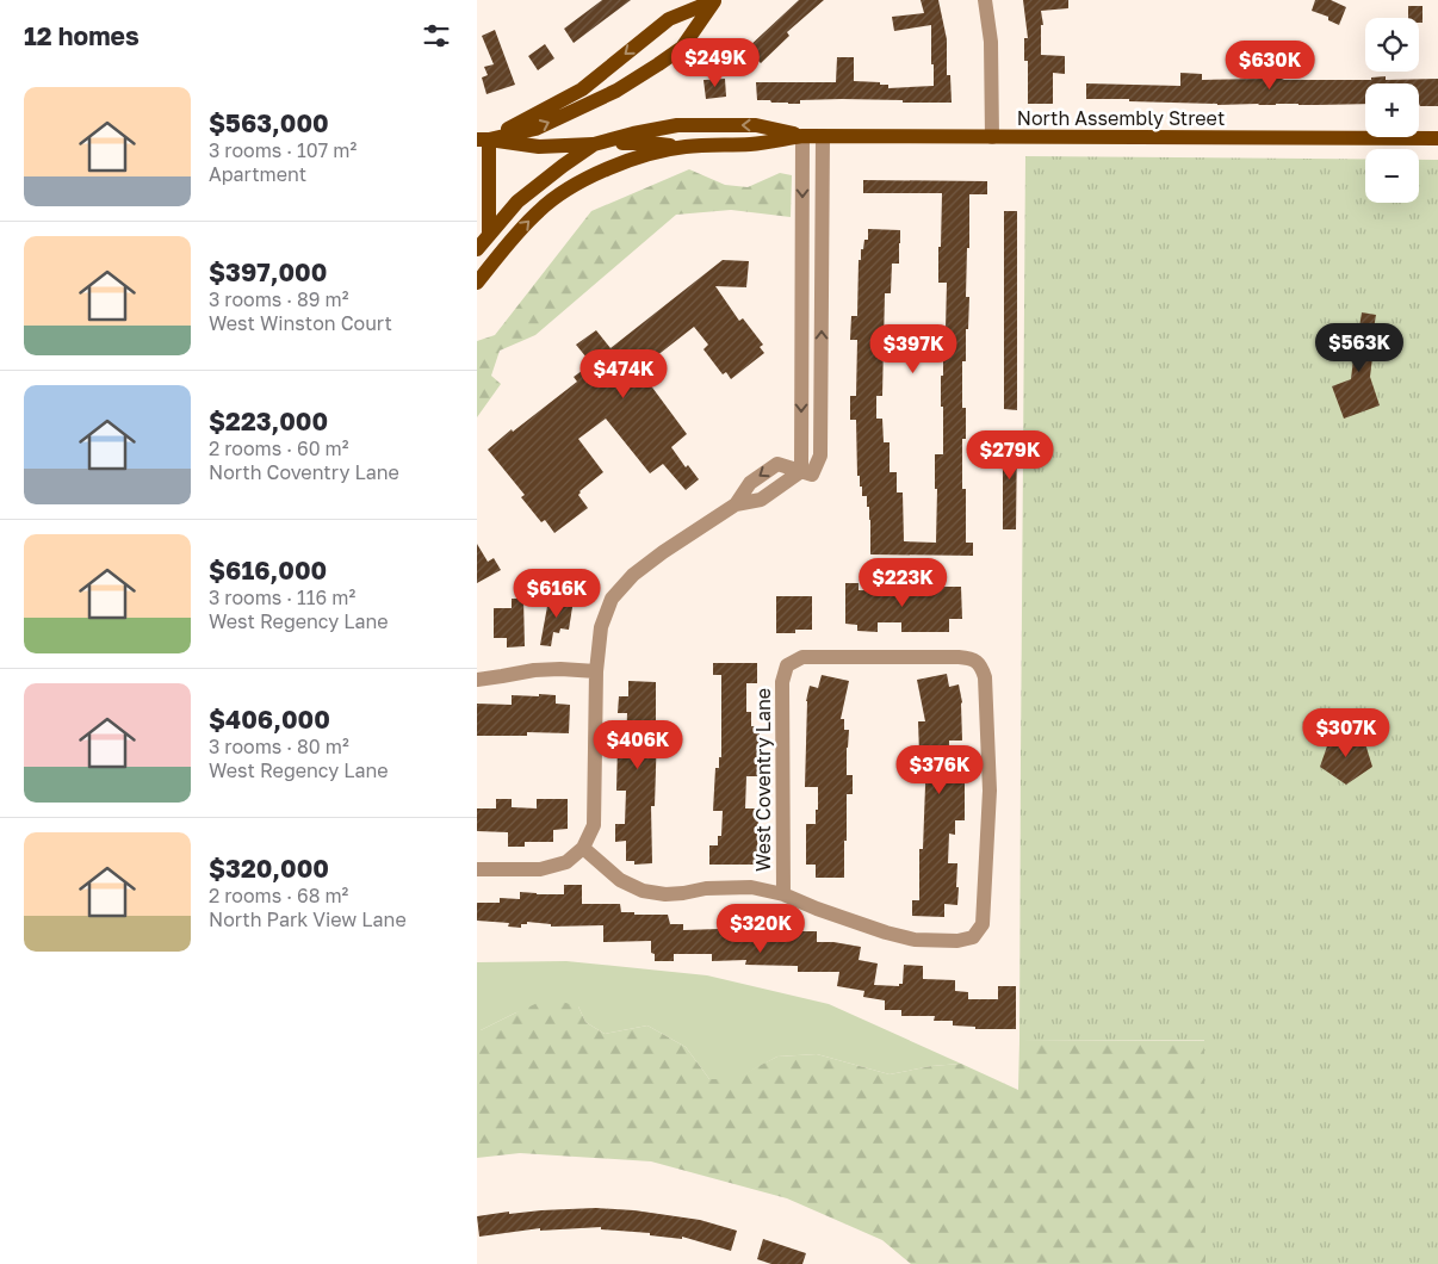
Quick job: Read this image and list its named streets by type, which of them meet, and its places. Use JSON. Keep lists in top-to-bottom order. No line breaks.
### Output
{"streets":{"main road":["North Assembly Street"],"street":["West Coventry Lane"]},"page":{"heading":"12 homes","map_buttons":["+","−"],"price":["$249K","$630K","$563K","$397K","$474K","$279K","$223K","$616K","$307K","$406K","$376K","$320K"],"list":[{"name":"$563,000","note":"3 rooms · 107 m² · Apartment"},{"name":"$397,000","note":"3 rooms · 89 m² · West Winston Court"},{"name":"$223,000","note":"2 rooms · 60 m² · North Coventry Lane"},{"name":"$616,000","note":"3 rooms · 116 m² · West Regency Lane"},{"name":"$406,000","note":"3 rooms · 80 m² · West Regency Lane"},{"name":"$320,000","note":"2 rooms · 68 m² · North Park View Lane"}]}}
